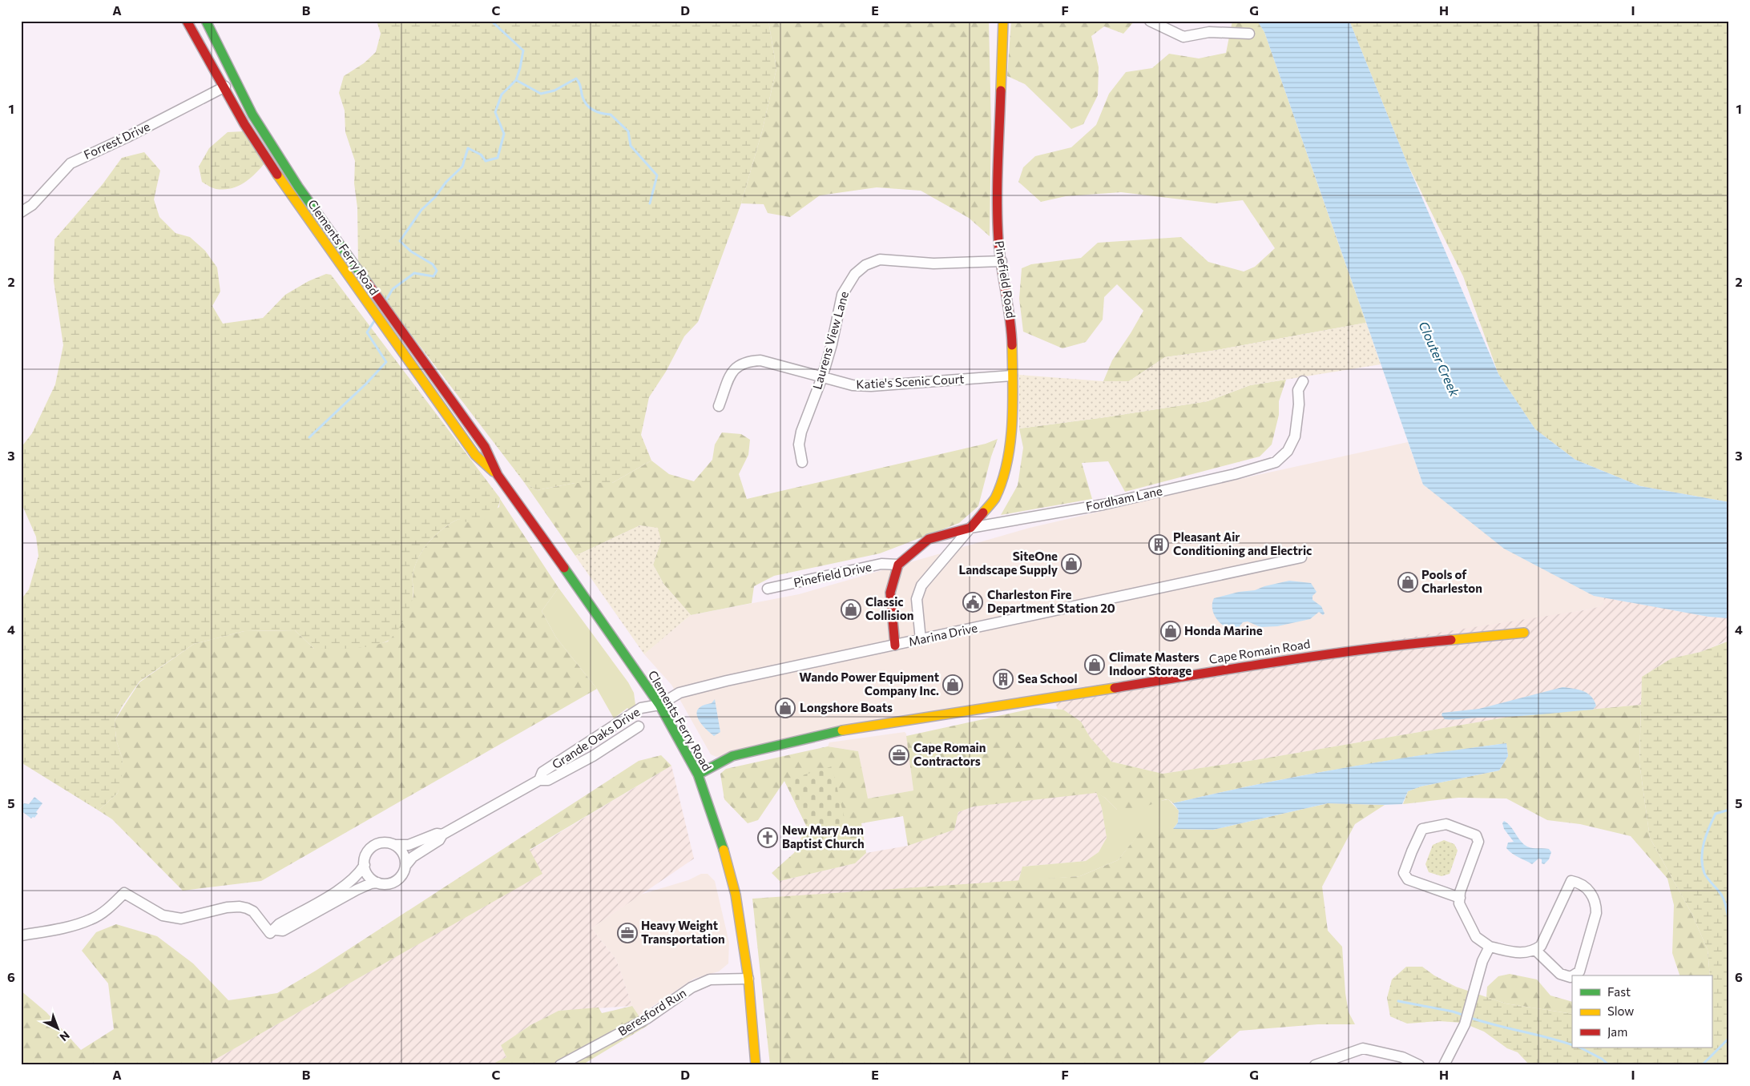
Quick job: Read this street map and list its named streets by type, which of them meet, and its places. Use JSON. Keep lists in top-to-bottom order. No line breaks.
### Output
{"streets":{"main road":["Clements Ferry Road","Pinefield Road","Cape Romain Road"],"street":["Forrest Drive","Laurens View Lane","Katie's Scenic Court","Fordham Lane","Pinefield Drive","Marina Drive","Grande Oaks Drive","Beresford Run"]},"crossings":[["Forrest Drive","Clements Ferry Road"],["Clements Ferry Road","Marina Drive"],["Clements Ferry Road","Cape Romain Road"],["Clements Ferry Road","Grande Oaks Drive"],["Clements Ferry Road","Beresford Run"],["Pinefield Road","Laurens View Lane"],["Pinefield Road","Katie's Scenic Court"],["Pinefield Road","Fordham Lane"],["Pinefield Road","Marina Drive"],["Laurens View Lane","Katie's Scenic Court"],["Marina Drive","Grande Oaks Drive"]],"water":["Clouter Creek"],"places":{"building":["Pleasant Air Conditioning and Electric","Sea School"],"shop":["SiteOne Landscape Supply","Pools of Charleston","Classic Collision","Honda Marine","Climate Masters Indoor Storage","Wando Power Equipment Company Inc.","Longshore Boats"],"public building":["Charleston Fire Department Station 20"],"office":["Cape Romain Contractors","Heavy Weight Transportation"],"church":["New Mary Ann Baptist Church"]},"legend":["Fast","Slow","Jam"],"north":"bottom right","grid":{"columns":["A","B","C","D","E","F","G","H","I"],"rows":["1","2","3","4","5","6"]}}
